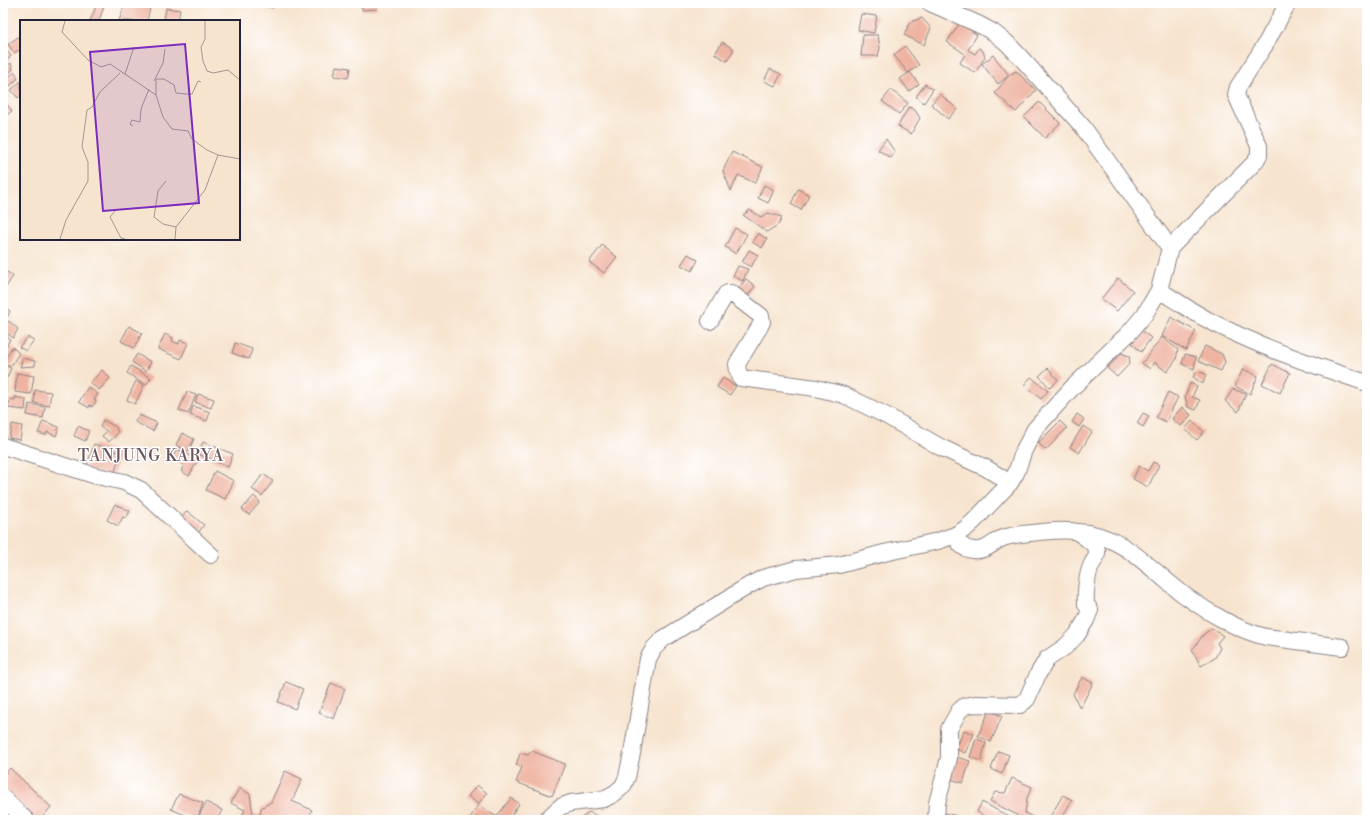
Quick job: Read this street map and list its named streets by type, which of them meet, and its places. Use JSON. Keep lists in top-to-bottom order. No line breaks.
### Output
{"districts":["TANJUNG KARYA"]}
